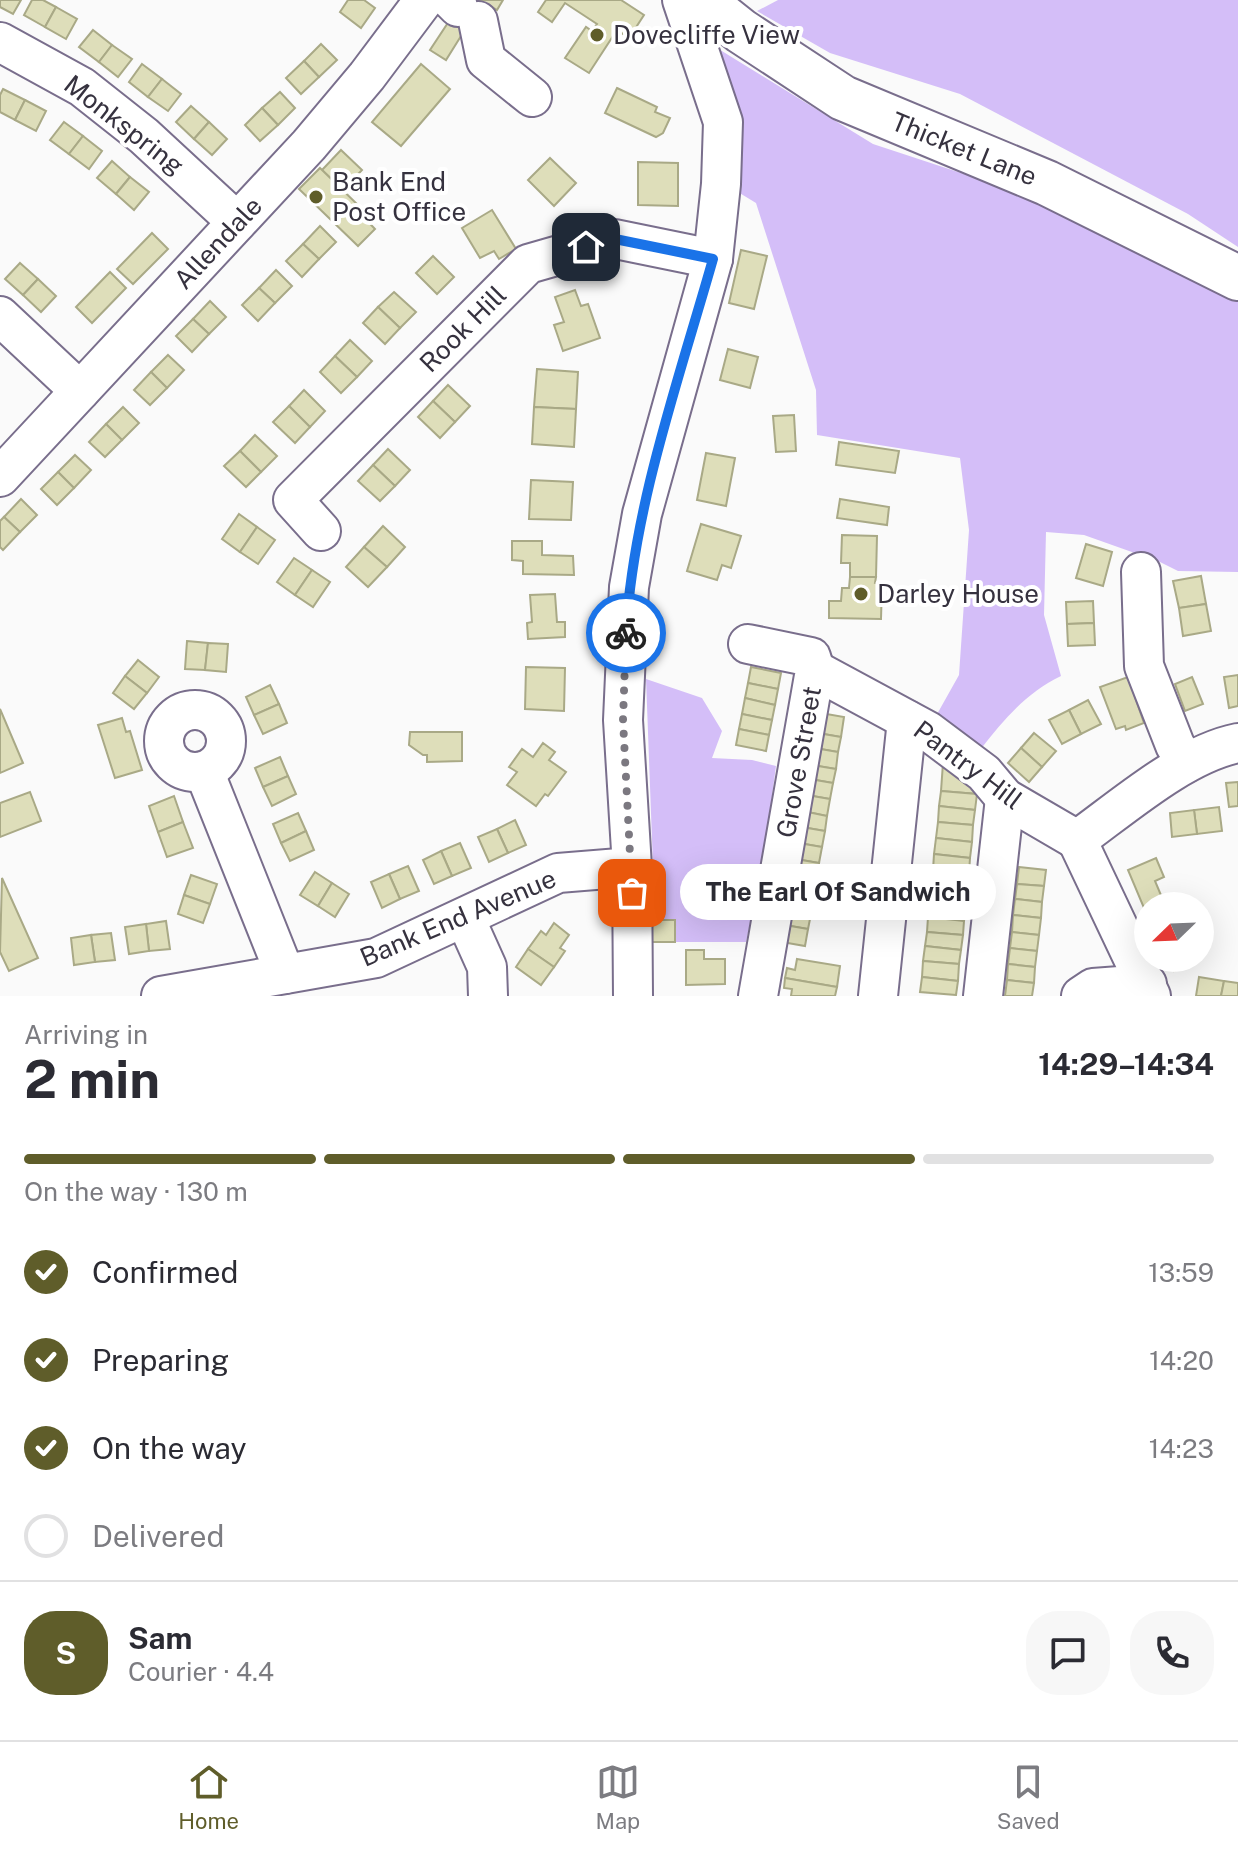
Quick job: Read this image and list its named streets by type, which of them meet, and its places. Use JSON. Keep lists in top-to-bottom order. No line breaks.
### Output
{"streets":{"main road":["Thicket Lane"],"street":["Monkspring","Allendale","Rook Hill","Grove Street","Pantry Hill","Bank End Avenue"]},"crossings":[["Monkspring","Allendale"],["Grove Street","Pantry Hill"]],"places":["Dovecliffe View","Bank End Post Office","Darley House","The Earl Of Sandwich"],"north":"bottom left","page":{"bubble":"The Earl Of Sandwich","heading":["2 min","Arriving in","14:29–14:34"],"panel":["Sam","Courier · 4.4"],"bar":"On the way · 130 m","list":[["Confirmed","13:59"],["Preparing","14:20"],["On the way","14:23"],"Delivered"],"round":"S","tabs":["Home","Map","Saved"]}}
